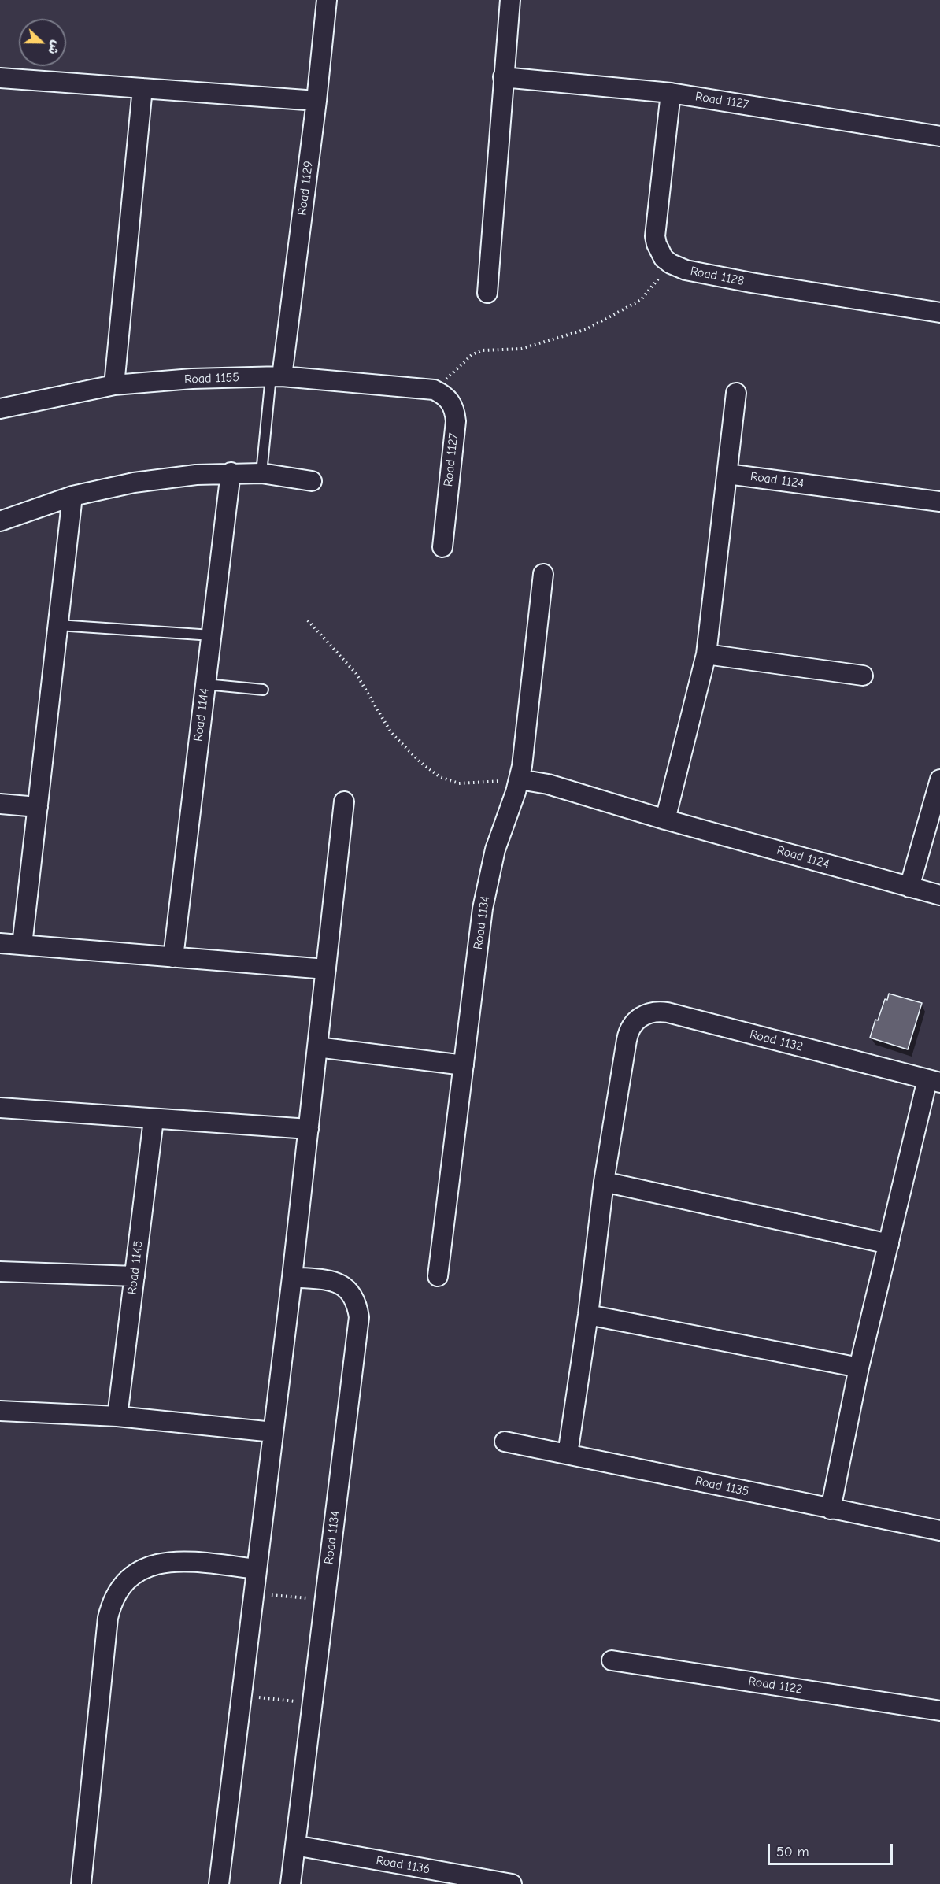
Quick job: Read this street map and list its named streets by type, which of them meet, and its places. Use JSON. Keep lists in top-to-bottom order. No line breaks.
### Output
{"streets":{"street":["Road 1127","Road 1129","Road 1128","Road 1155","Road 1124","Road 1144","Road 1134","Road 1132","Road 1145","Road 1135","Road 1122","Road 1136"]},"crossings":[["Road 1127","Road 1155"],["Road 1129","Road 1155"],["Road 1124","Road 1134"],["Road 1134","Road 1136"],["Road 1132","Road 1135"]],"scale_bar":"50 m","north":"right"}
